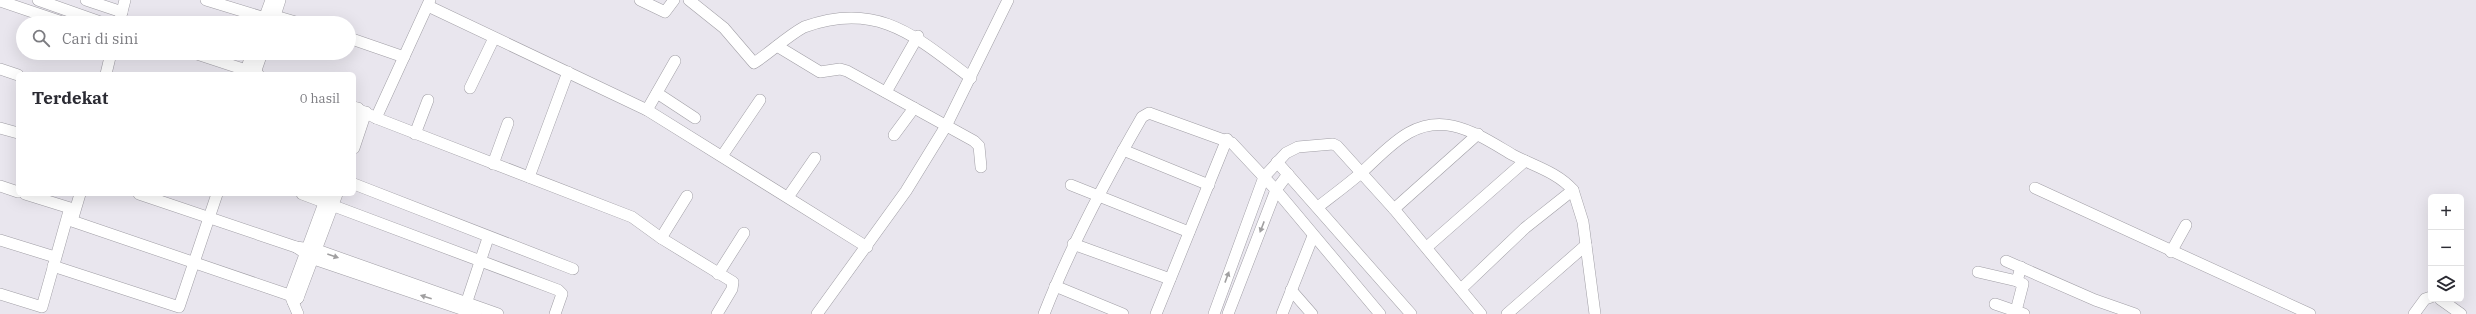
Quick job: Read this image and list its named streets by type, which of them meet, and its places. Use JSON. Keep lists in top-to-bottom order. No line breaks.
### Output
{"page":{"search":"Cari di sini","heading":["Terdekat","0 hasil"],"map_buttons":["+","−"]}}
